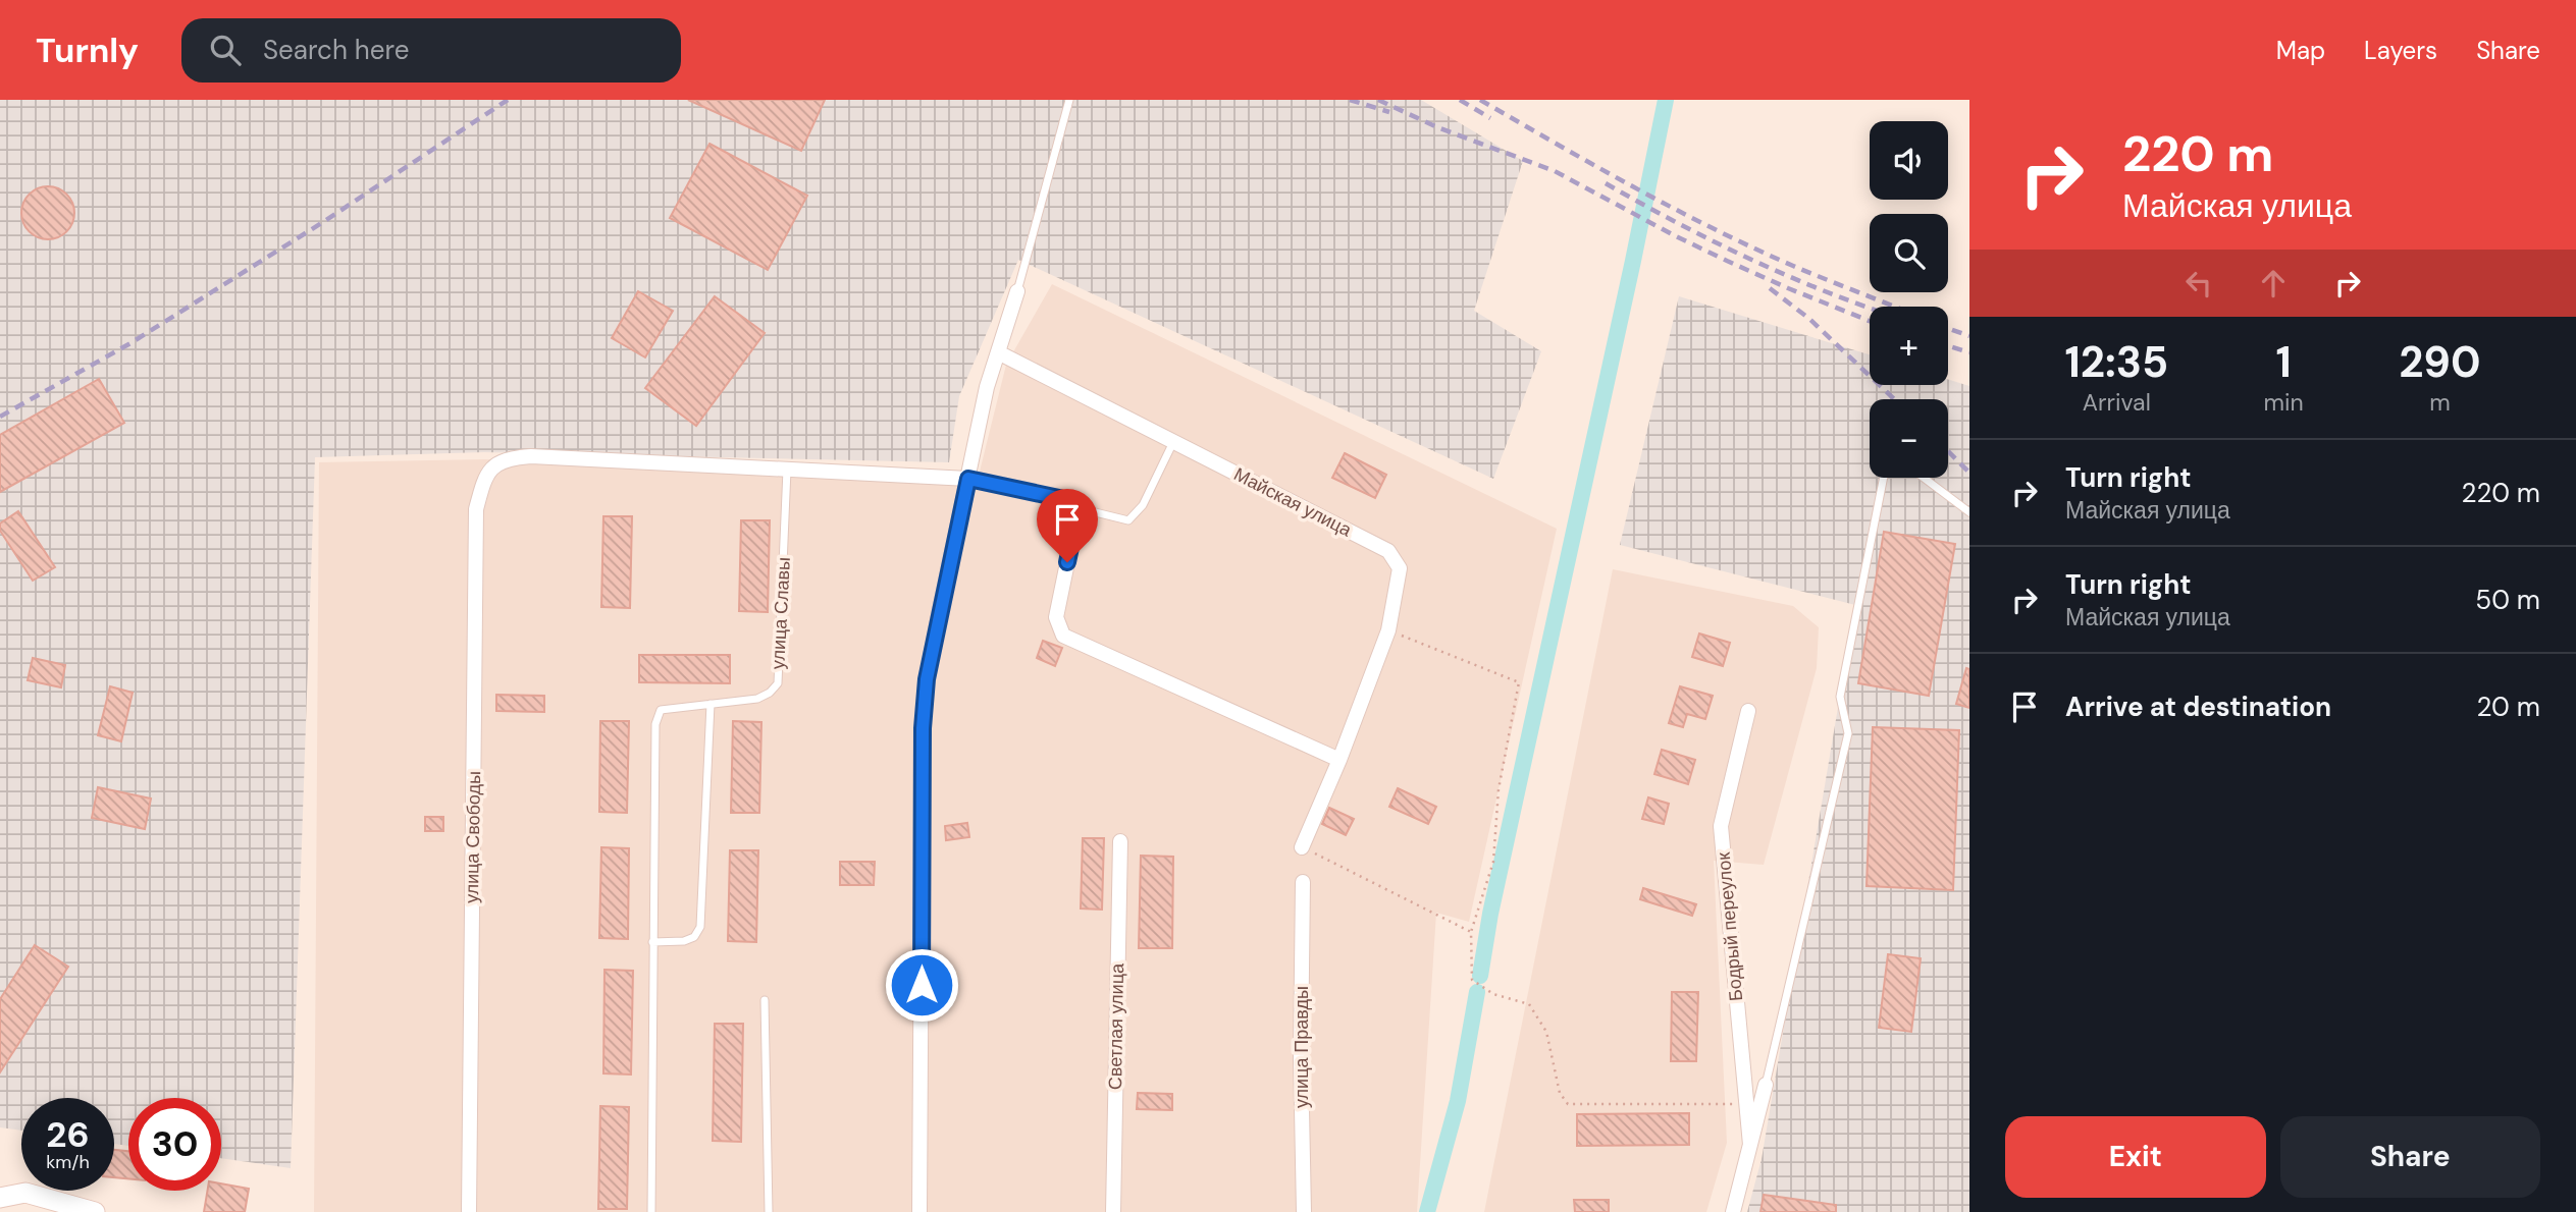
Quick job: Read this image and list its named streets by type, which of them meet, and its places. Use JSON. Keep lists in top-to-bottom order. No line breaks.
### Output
{"streets":{"street":["Майская улица","улица Свободы","Бодрый переулок","Светлая улица","улица Правды"],"lane":["улица Славы"]},"crossings":[["улица Славы","улица Свободы"]],"page":{"header":"Turnly","search":"Search here","nav":["Map","Layers","Share"],"turn":["220 m","Майская улица"],"map_buttons":["+","−"],"eta":["12:35","Arrival","1","min","290","m"],"list":[{"name":"Turn right","note":"Майская улица","value":"220 m"},{"name":"Turn right","note":"Майская улица","value":"50 m"},{"name":"Arrive at destination","value":"20 m"}],"speed":"26 km/h","limit":"30","buttons":["Exit","Share"]}}
